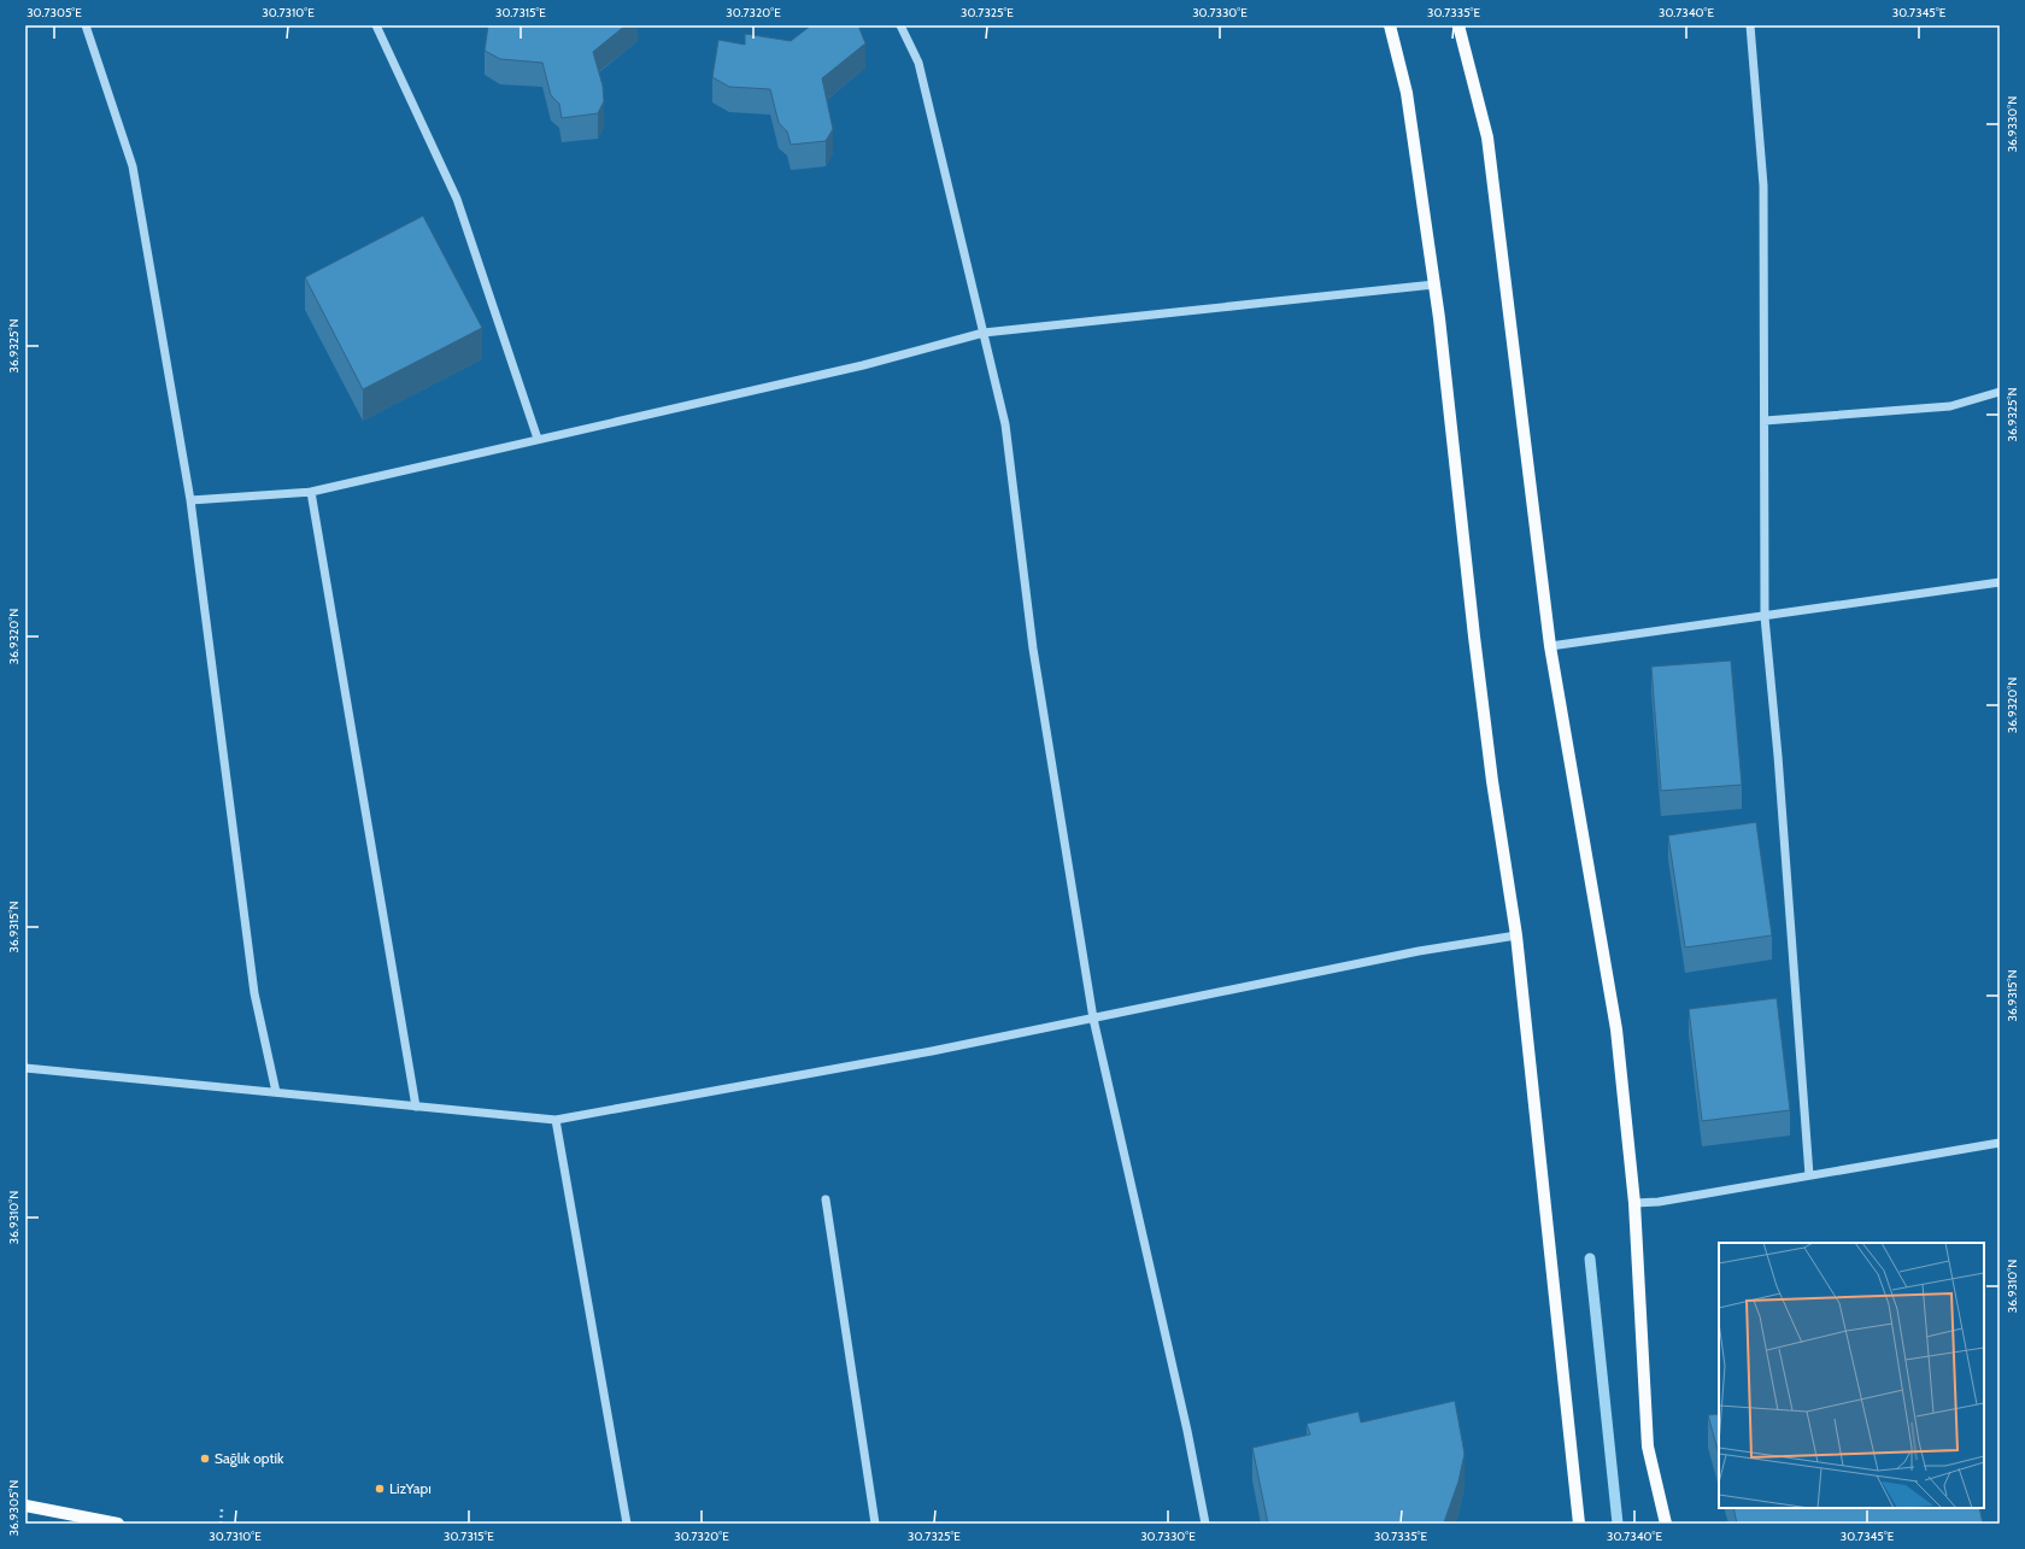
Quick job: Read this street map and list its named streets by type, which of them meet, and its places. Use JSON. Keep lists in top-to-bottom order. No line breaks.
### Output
{"places":["Sağlık optik","LizYapı"],"coordinates":["30.7305°E","30.7310°E","30.7315°E","30.7320°E","30.7325°E","30.7330°E","30.7335°E","30.7340°E","30.7345°E","36.9330°N","36.9325°N","36.9320°N","36.9315°N","36.9310°N","36.9305°N"]}
